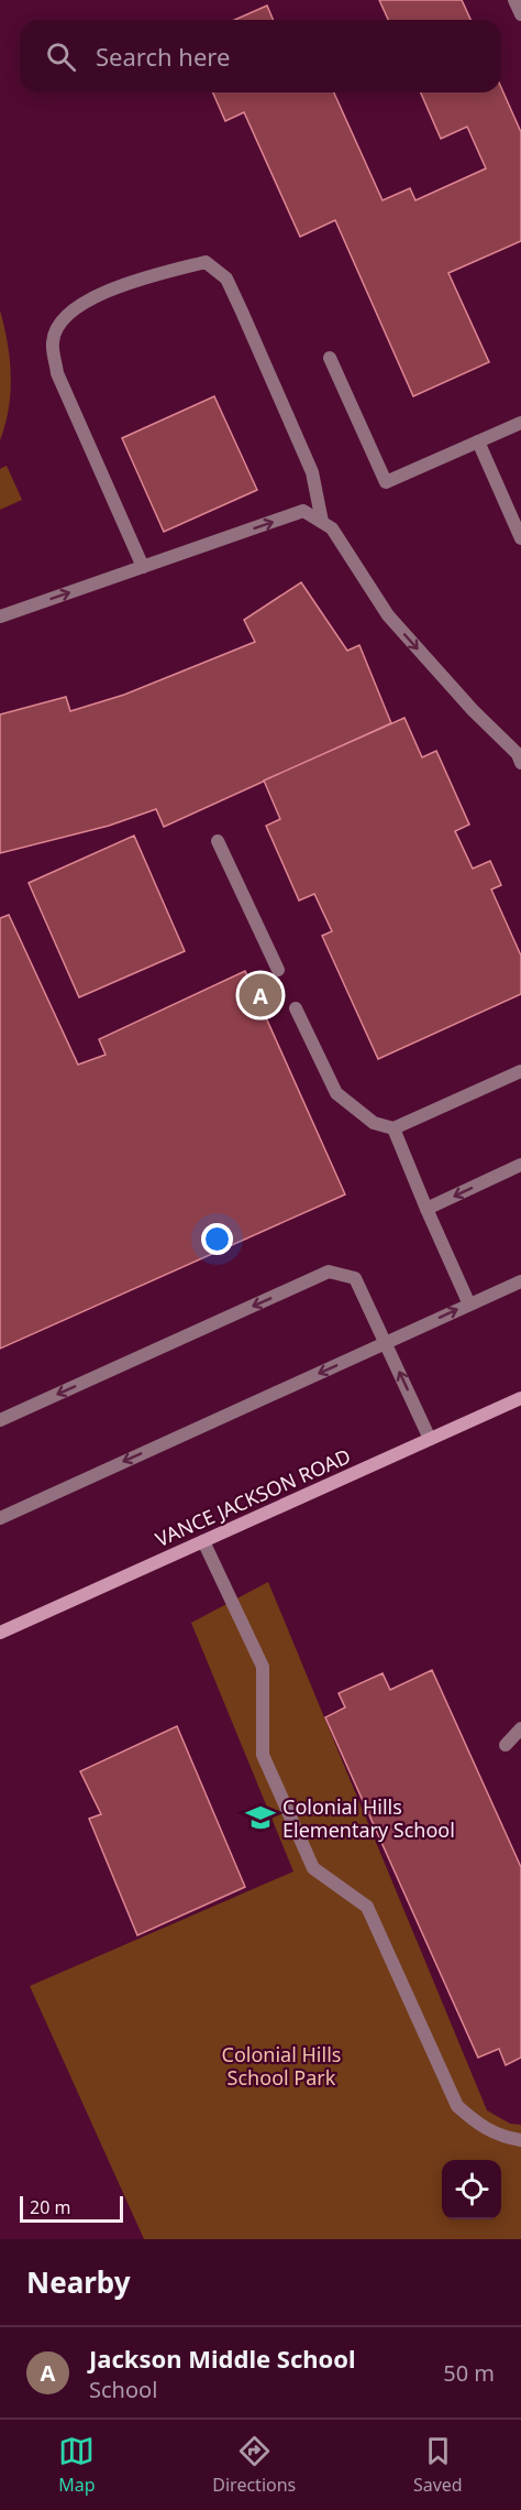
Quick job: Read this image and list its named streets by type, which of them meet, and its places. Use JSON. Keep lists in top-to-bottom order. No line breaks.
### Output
{"streets":{"main road":["VANCE JACKSON ROAD"]},"parks":["Colonial Hills School Park"],"places":{"school or university":["Colonial Hills Elementary School"]},"scale_bar":"20 m","page":{"search":"Search here","pins":"A","scale":"20 m","heading":"Nearby","list":[{"mark":"A","name":"Jackson Middle School","note":"School","value":"50 m"}],"nav":["Map","Directions","Saved"]}}
